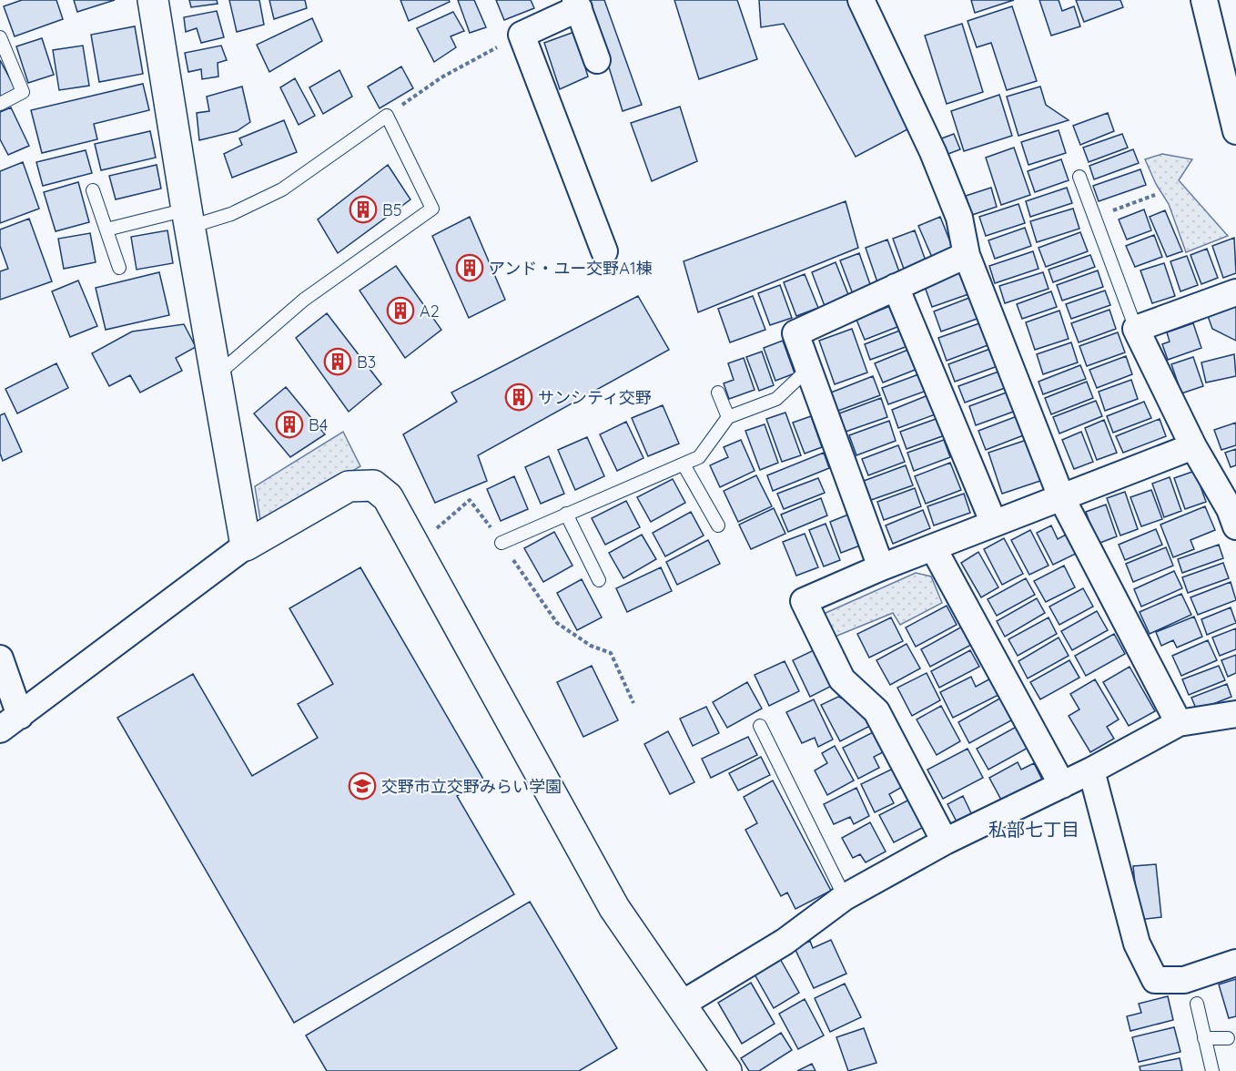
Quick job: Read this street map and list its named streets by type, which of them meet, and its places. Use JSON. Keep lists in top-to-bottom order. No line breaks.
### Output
{"districts":["私部七丁目"],"places":{"building":["B5","アンド・ユー交野A1棟","A2","B3","サンシティ交野","B4"],"school or university":["交野市立交野みらい学園"]}}
